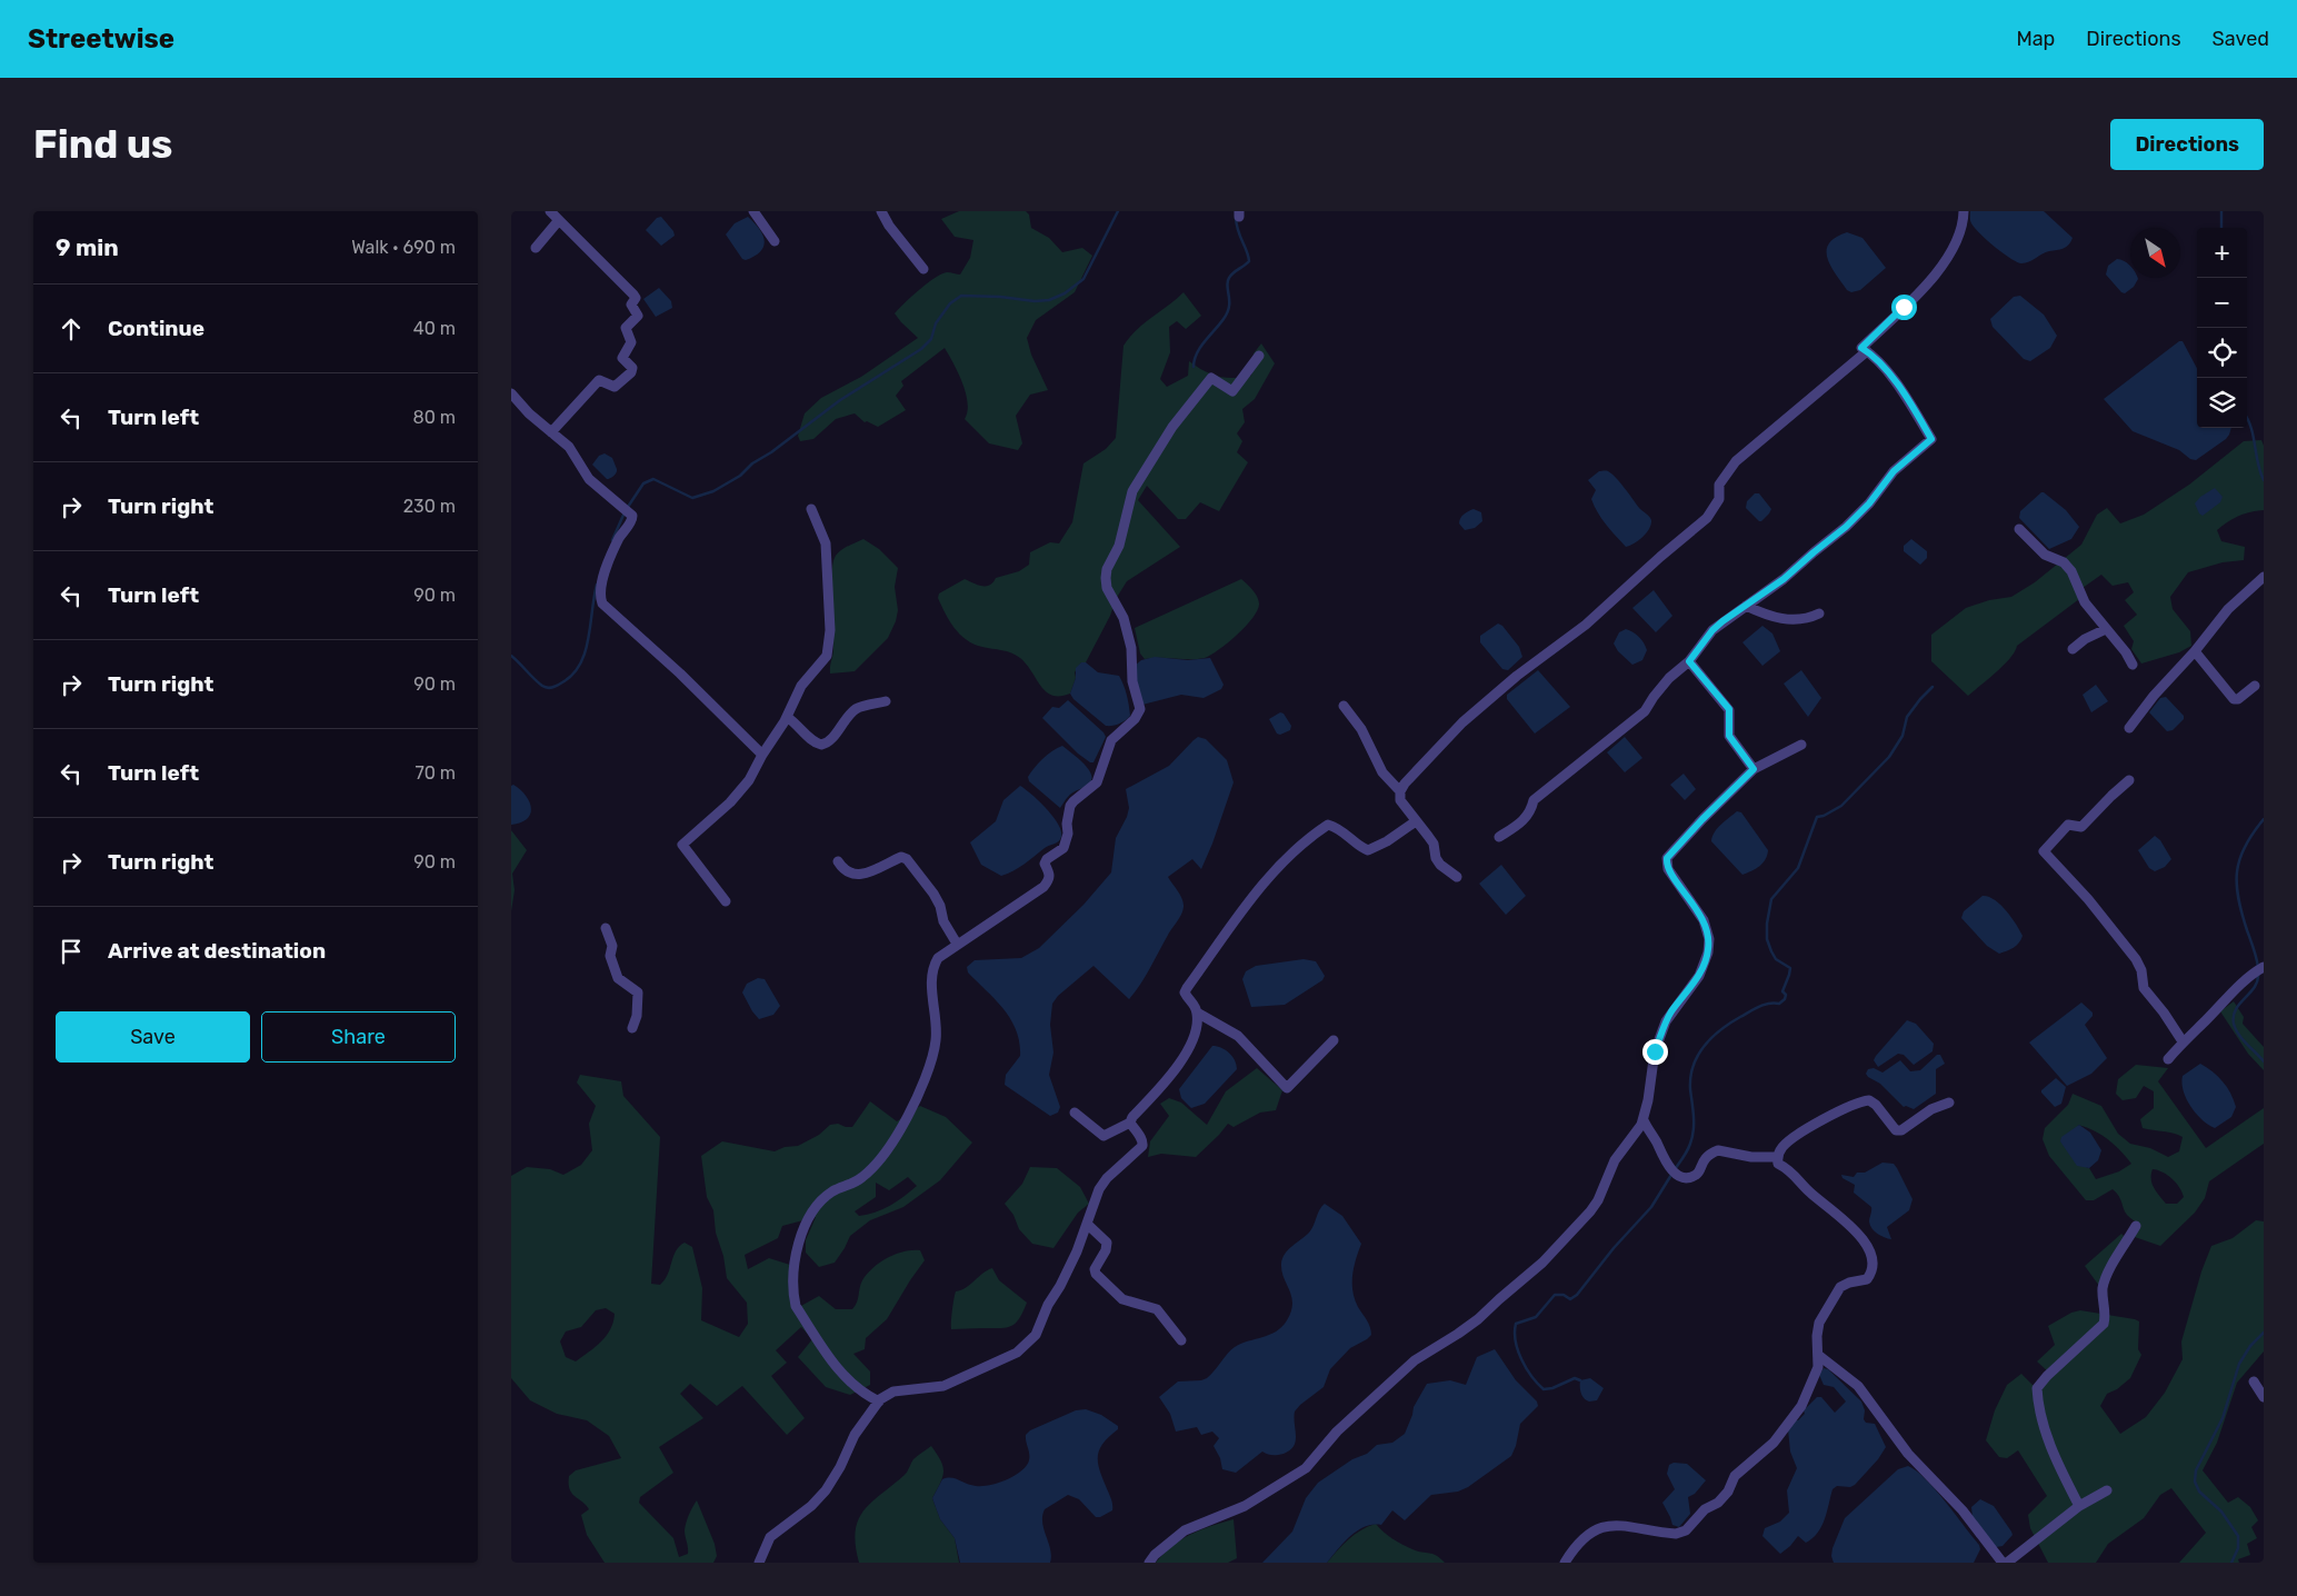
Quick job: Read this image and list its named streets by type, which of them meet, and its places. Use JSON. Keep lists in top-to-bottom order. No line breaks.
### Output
{"north":"bottom right","page":{"header":"Streetwise","nav":["Map","Directions","Saved"],"buttons":["Directions",["Save","Share"]],"title":"Find us","heading":["9 min","Walk · 690 m"],"map_buttons":["+","−"],"list":[["Continue","40 m"],["Turn left","80 m"],["Turn right","230 m"],["Turn left","90 m"],["Turn right","90 m"],["Turn left","70 m"],["Turn right","90 m"],"Arrive at destination"]}}
